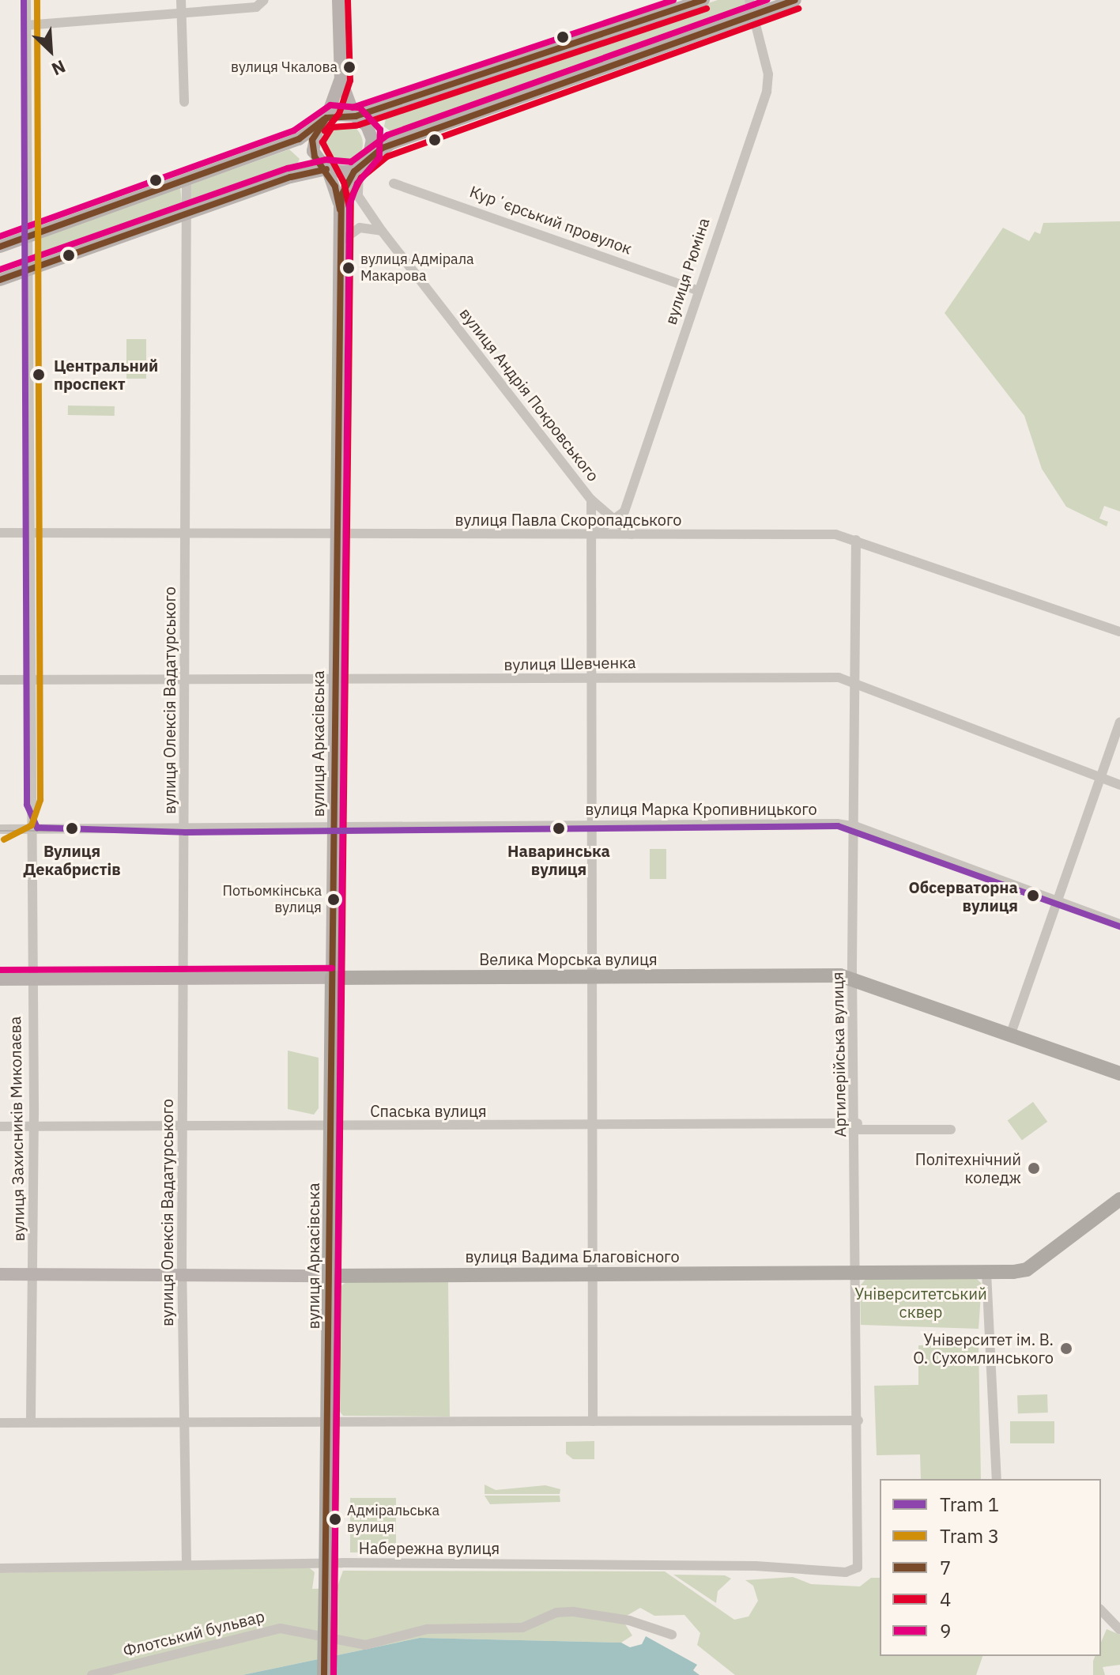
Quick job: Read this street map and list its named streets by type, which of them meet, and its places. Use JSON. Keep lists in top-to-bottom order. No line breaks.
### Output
{"streets":{"highway":["вулиця Аркасівська","Велика Морська вулиця","вулиця Вадима Благовісного"],"street":["Курʼєрський провулок","вулиця Рюміна","вулиця Андрія Покровського","вулиця Павла Скоропадського","вулиця Шевченка","вулиця Олексія Вадатурського","вулиця Марка Кропивницького","Артилерійська вулиця","Спаська вулиця","вулиця Захисників Миколаєва","Набережна вулиця","Флотський бульвар"]},"crossings":[["Курʼєрський провулок","вулиця Рюміна"],["вулиця Андрія Покровського","вулиця Павла Скоропадського"],["вулиця Андрія Покровського","вулиця Аркасівська"],["вулиця Павла Скоропадського","вулиця Олексія Вадатурського"],["вулиця Павла Скоропадського","вулиця Аркасівська"],["вулиця Павла Скоропадського","Артилерійська вулиця"],["вулиця Павла Скоропадського","вулиця Захисників Миколаєва"],["вулиця Шевченка","вулиця Олексія Вадатурського"],["вулиця Шевченка","вулиця Аркасівська"],["вулиця Шевченка","Артилерійська вулиця"],["вулиця Шевченка","вулиця Захисників Миколаєва"],["вулиця Олексія Вадатурського","вулиця Марка Кропивницького"],["вулиця Олексія Вадатурського","Велика Морська вулиця"],["вулиця Олексія Вадатурського","Спаська вулиця"],["вулиця Олексія Вадатурського","вулиця Вадима Благовісного"],["вулиця Олексія Вадатурського","Набережна вулиця"],["вулиця Аркасівська","вулиця Марка Кропивницького"],["вулиця Аркасівська","Велика Морська вулиця"],["вулиця Аркасівська","Спаська вулиця"],["вулиця Аркасівська","вулиця Вадима Благовісного"],["вулиця Аркасівська","Набережна вулиця"],["вулиця Марка Кропивницького","Артилерійська вулиця"],["вулиця Марка Кропивницького","вулиця Захисників Миколаєва"],["Велика Морська вулиця","Артилерійська вулиця"],["Велика Морська вулиця","вулиця Захисників Миколаєва"],["Артилерійська вулиця","Спаська вулиця"],["Артилерійська вулиця","вулиця Вадима Благовісного"],["Артилерійська вулиця","Набережна вулиця"],["Спаська вулиця","вулиця Захисників Миколаєва"],["вулиця Захисників Миколаєва","вулиця Вадима Благовісного"]],"parks":["Університетський сквер"],"places":["вулиця Чкалова","вулиця Адмірала Макарова","Центральний проспект","Вулиця Декабристів","Наваринська вулиця","Обсерваторна вулиця","Потьомкінська вулиця","Політехнічний коледж","Університет ім. В. О. Сухомлинського","Адміральська вулиця"],"lines":["tram line 1","tram line 3","transit line 7","transit line 4","transit line 9"],"legend":["Tram 1","Tram 3","7","4","9"],"north":"bottom right"}
